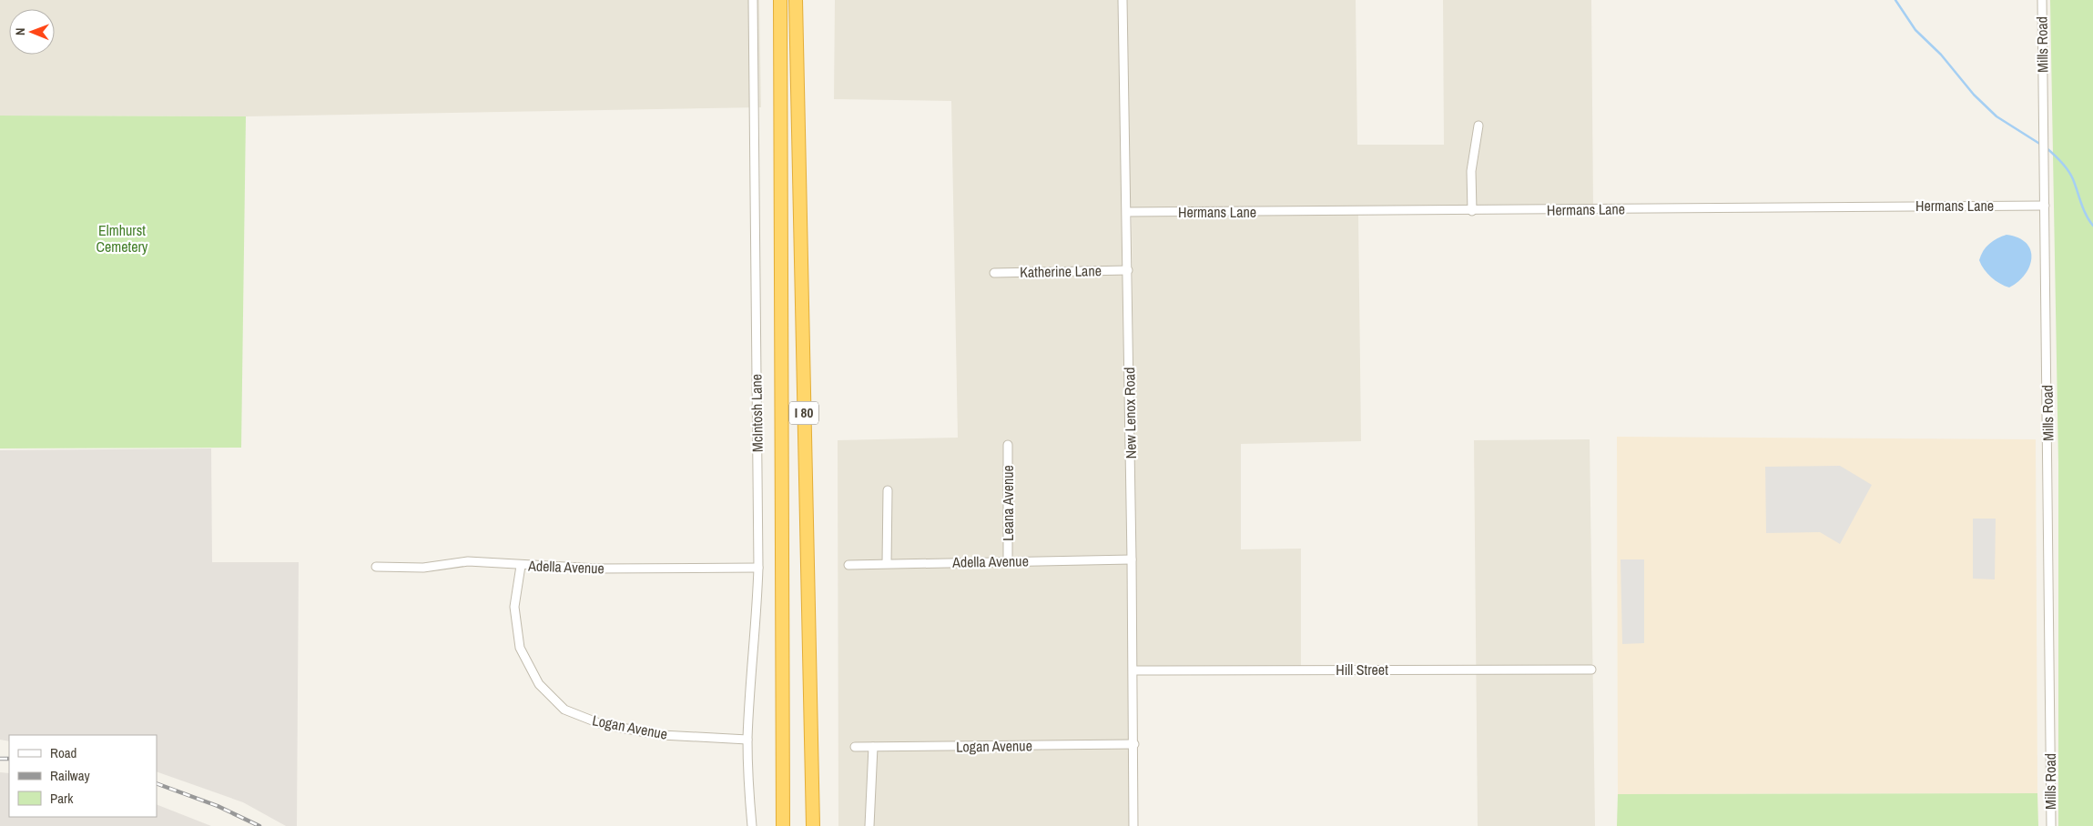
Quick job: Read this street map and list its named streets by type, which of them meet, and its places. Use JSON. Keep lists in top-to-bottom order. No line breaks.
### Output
{"streets":{"highway":["I 80"],"street":["Mills Road","Hermans Lane","Katherine Lane","McIntosh Lane","New Lenox Road","Leana Avenue","Adella Avenue","Hill Street","Logan Avenue"]},"crossings":[["Mills Road","Hermans Lane"],["Hermans Lane","New Lenox Road"],["Katherine Lane","New Lenox Road"],["McIntosh Lane","Adella Avenue"],["McIntosh Lane","Logan Avenue"],["New Lenox Road","Adella Avenue"],["New Lenox Road","Hill Street"],["New Lenox Road","Logan Avenue"],["Leana Avenue","Adella Avenue"],["Adella Avenue","Logan Avenue"]],"parks":["Elmhurst Cemetery"],"legend":["Road","Railway","Park"],"north":"left"}
